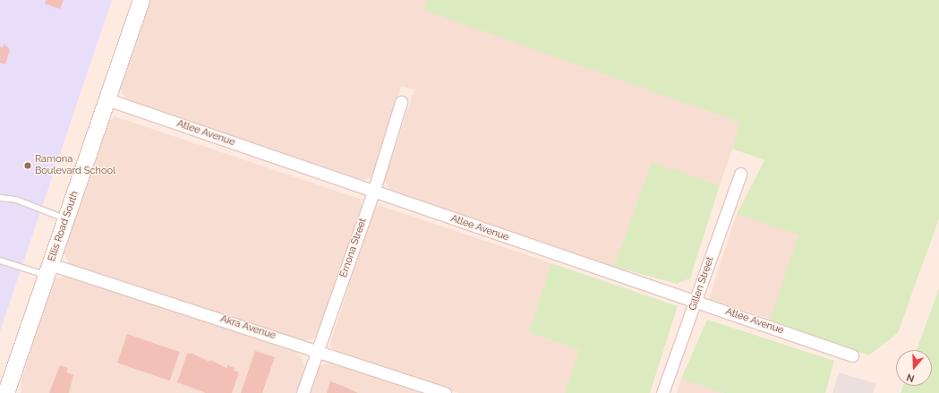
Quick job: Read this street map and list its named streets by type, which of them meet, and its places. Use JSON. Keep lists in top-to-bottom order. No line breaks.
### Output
{"streets":{"street":["Atlee Avenue","Ellis Road South","Ernona Street","Gillen Street","Akra Avenue"]},"crossings":[["Atlee Avenue","Ellis Road South"],["Atlee Avenue","Ernona Street"],["Atlee Avenue","Gillen Street"],["Ellis Road South","Akra Avenue"],["Ernona Street","Akra Avenue"]],"places":["Ramona Boulevard School"],"north":"bottom"}
